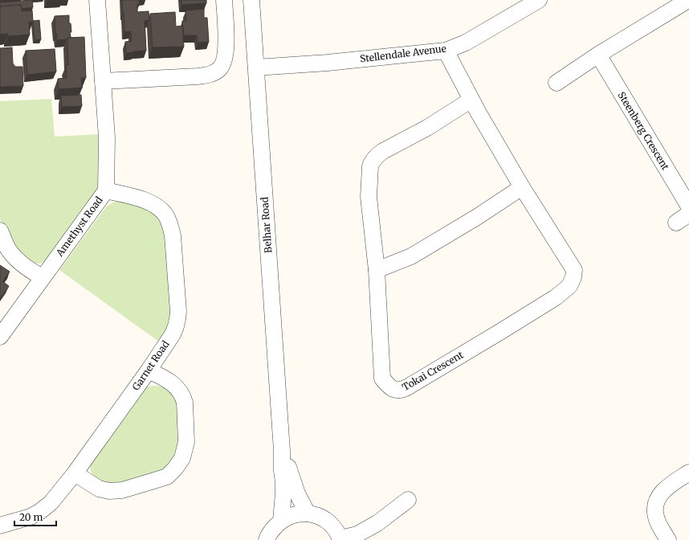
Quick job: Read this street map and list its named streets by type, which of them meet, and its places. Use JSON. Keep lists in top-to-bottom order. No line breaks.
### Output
{"streets":{"street":["Stellendale Avenue","Steenberg Crescent","Belhar Road","Amethyst Road","Garnet Road","Tokai Crescent"]},"crossings":[["Stellendale Avenue","Belhar Road"],["Stellendale Avenue","Tokai Crescent"],["Amethyst Road","Garnet Road"]],"scale_bar":"20 m"}
